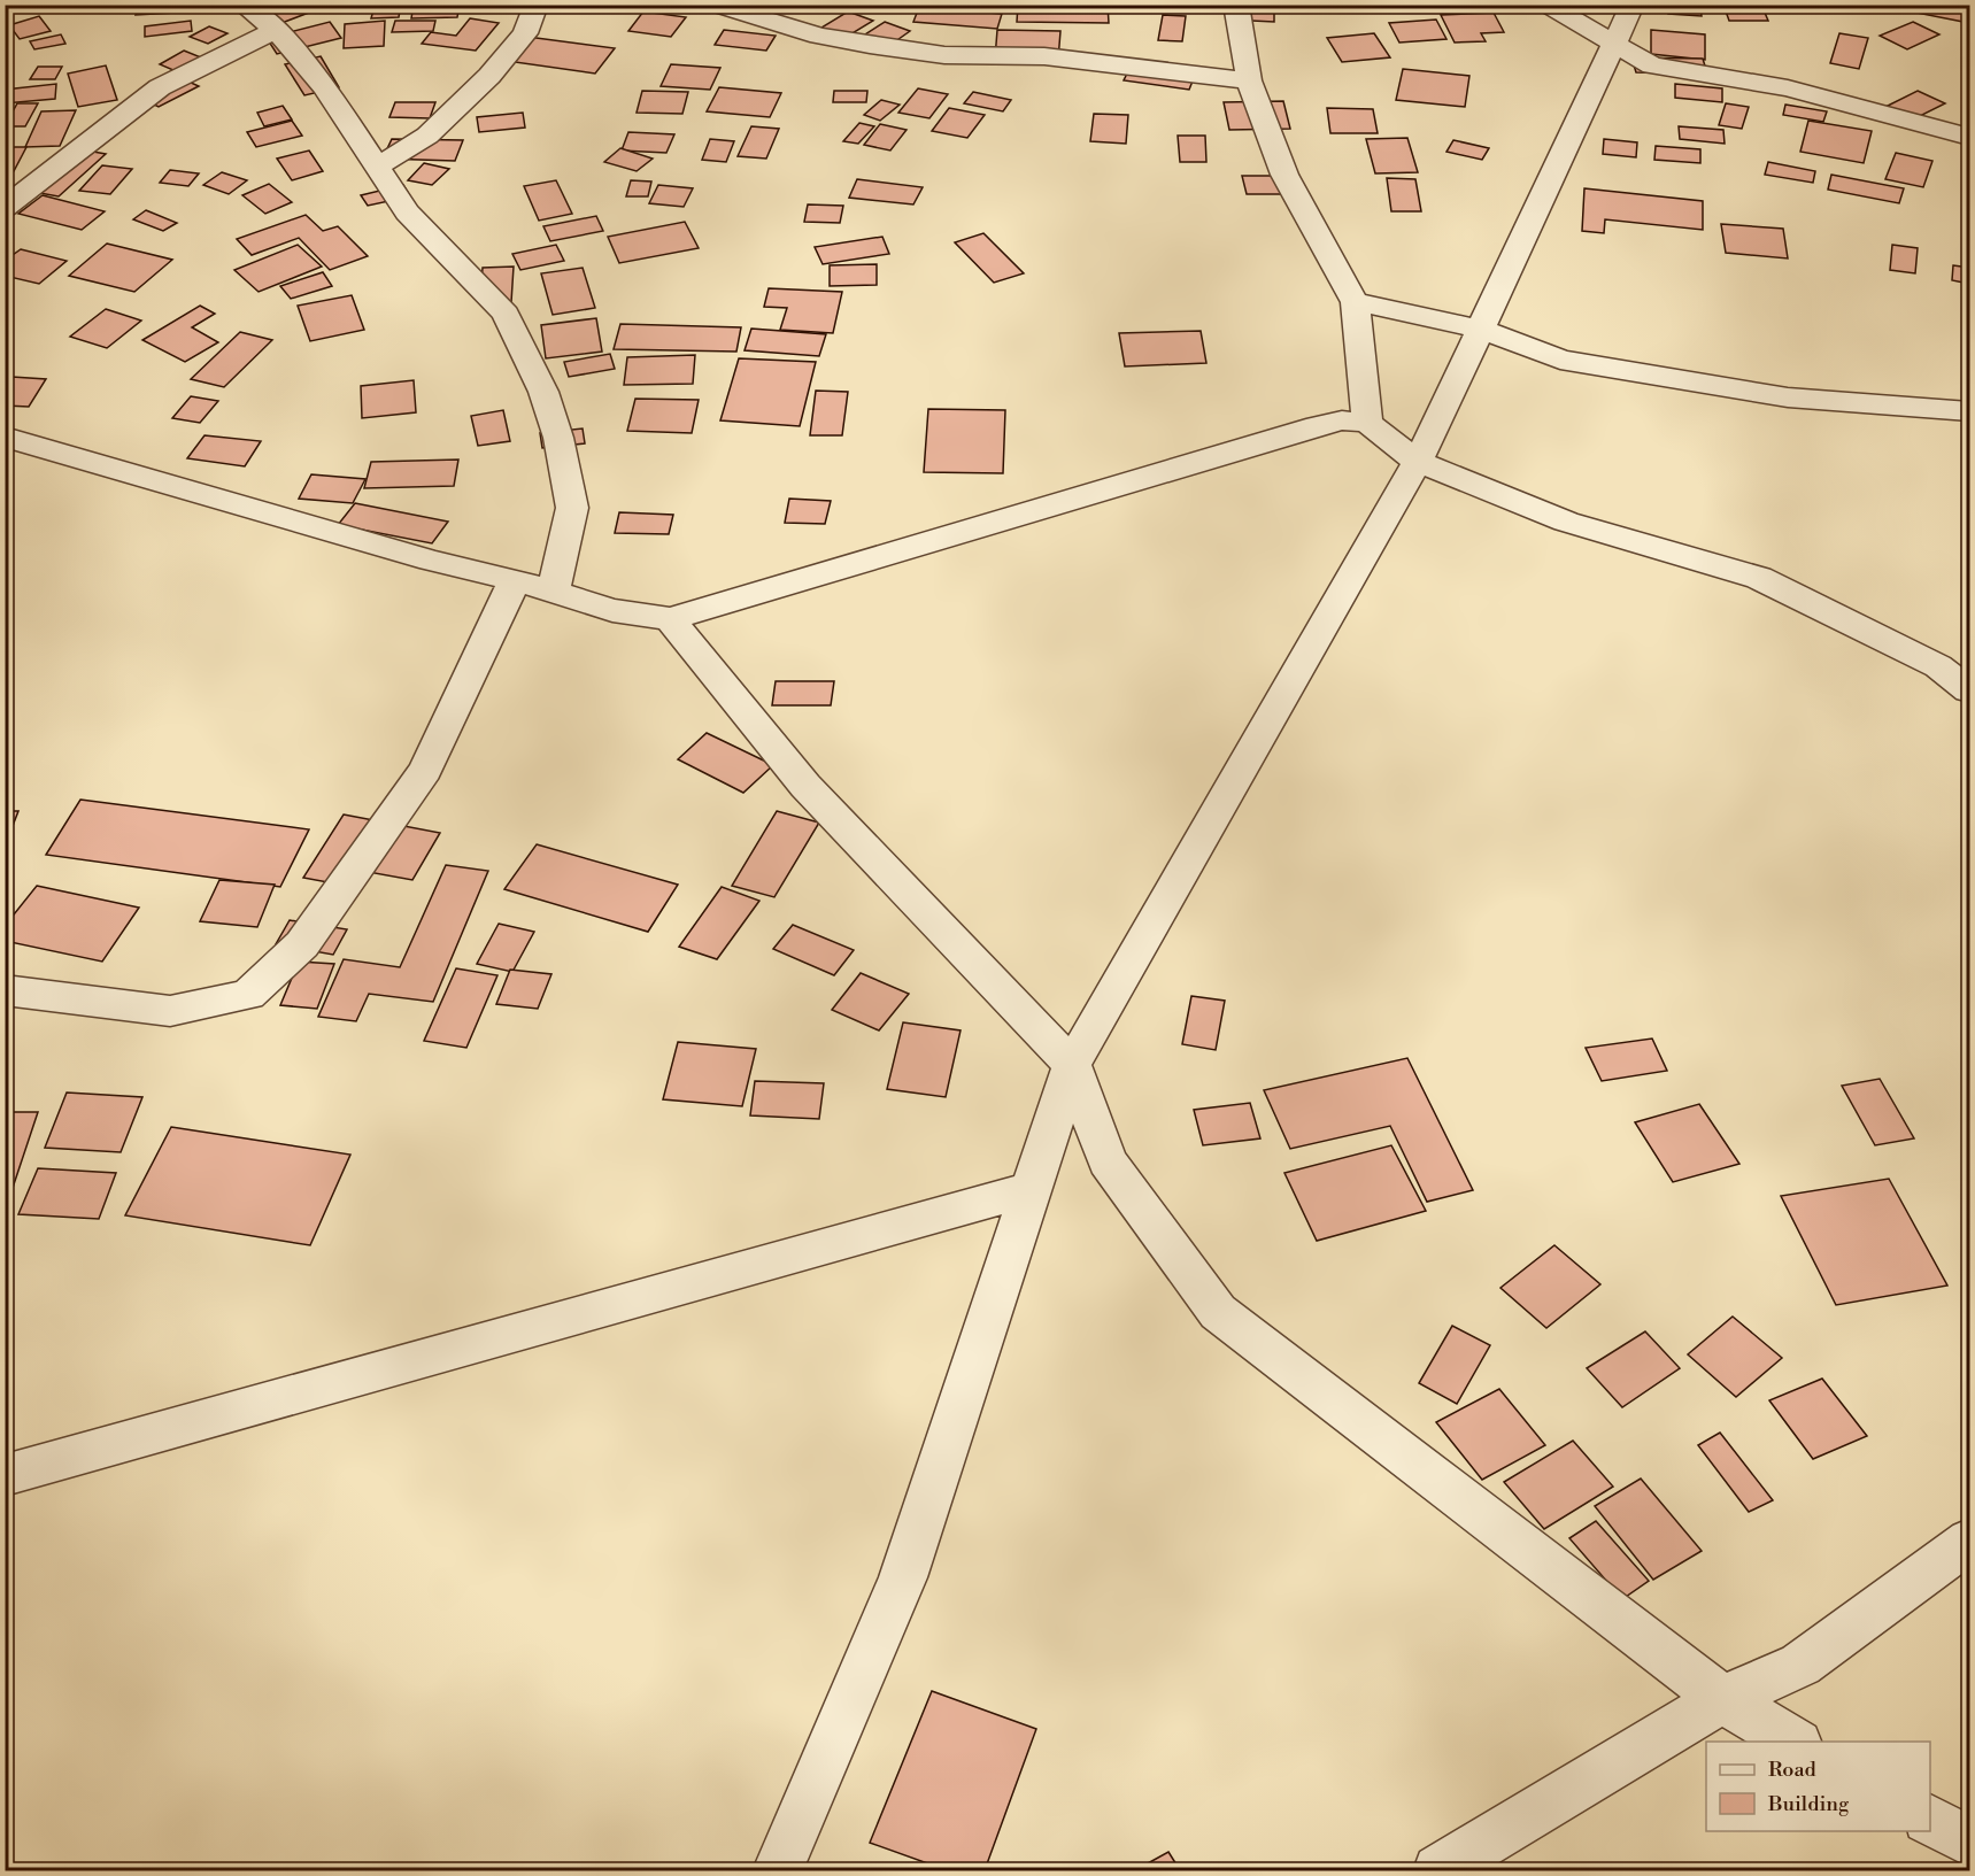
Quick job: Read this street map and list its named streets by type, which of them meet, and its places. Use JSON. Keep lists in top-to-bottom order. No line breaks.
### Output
{"legend":["Road","Building"]}
